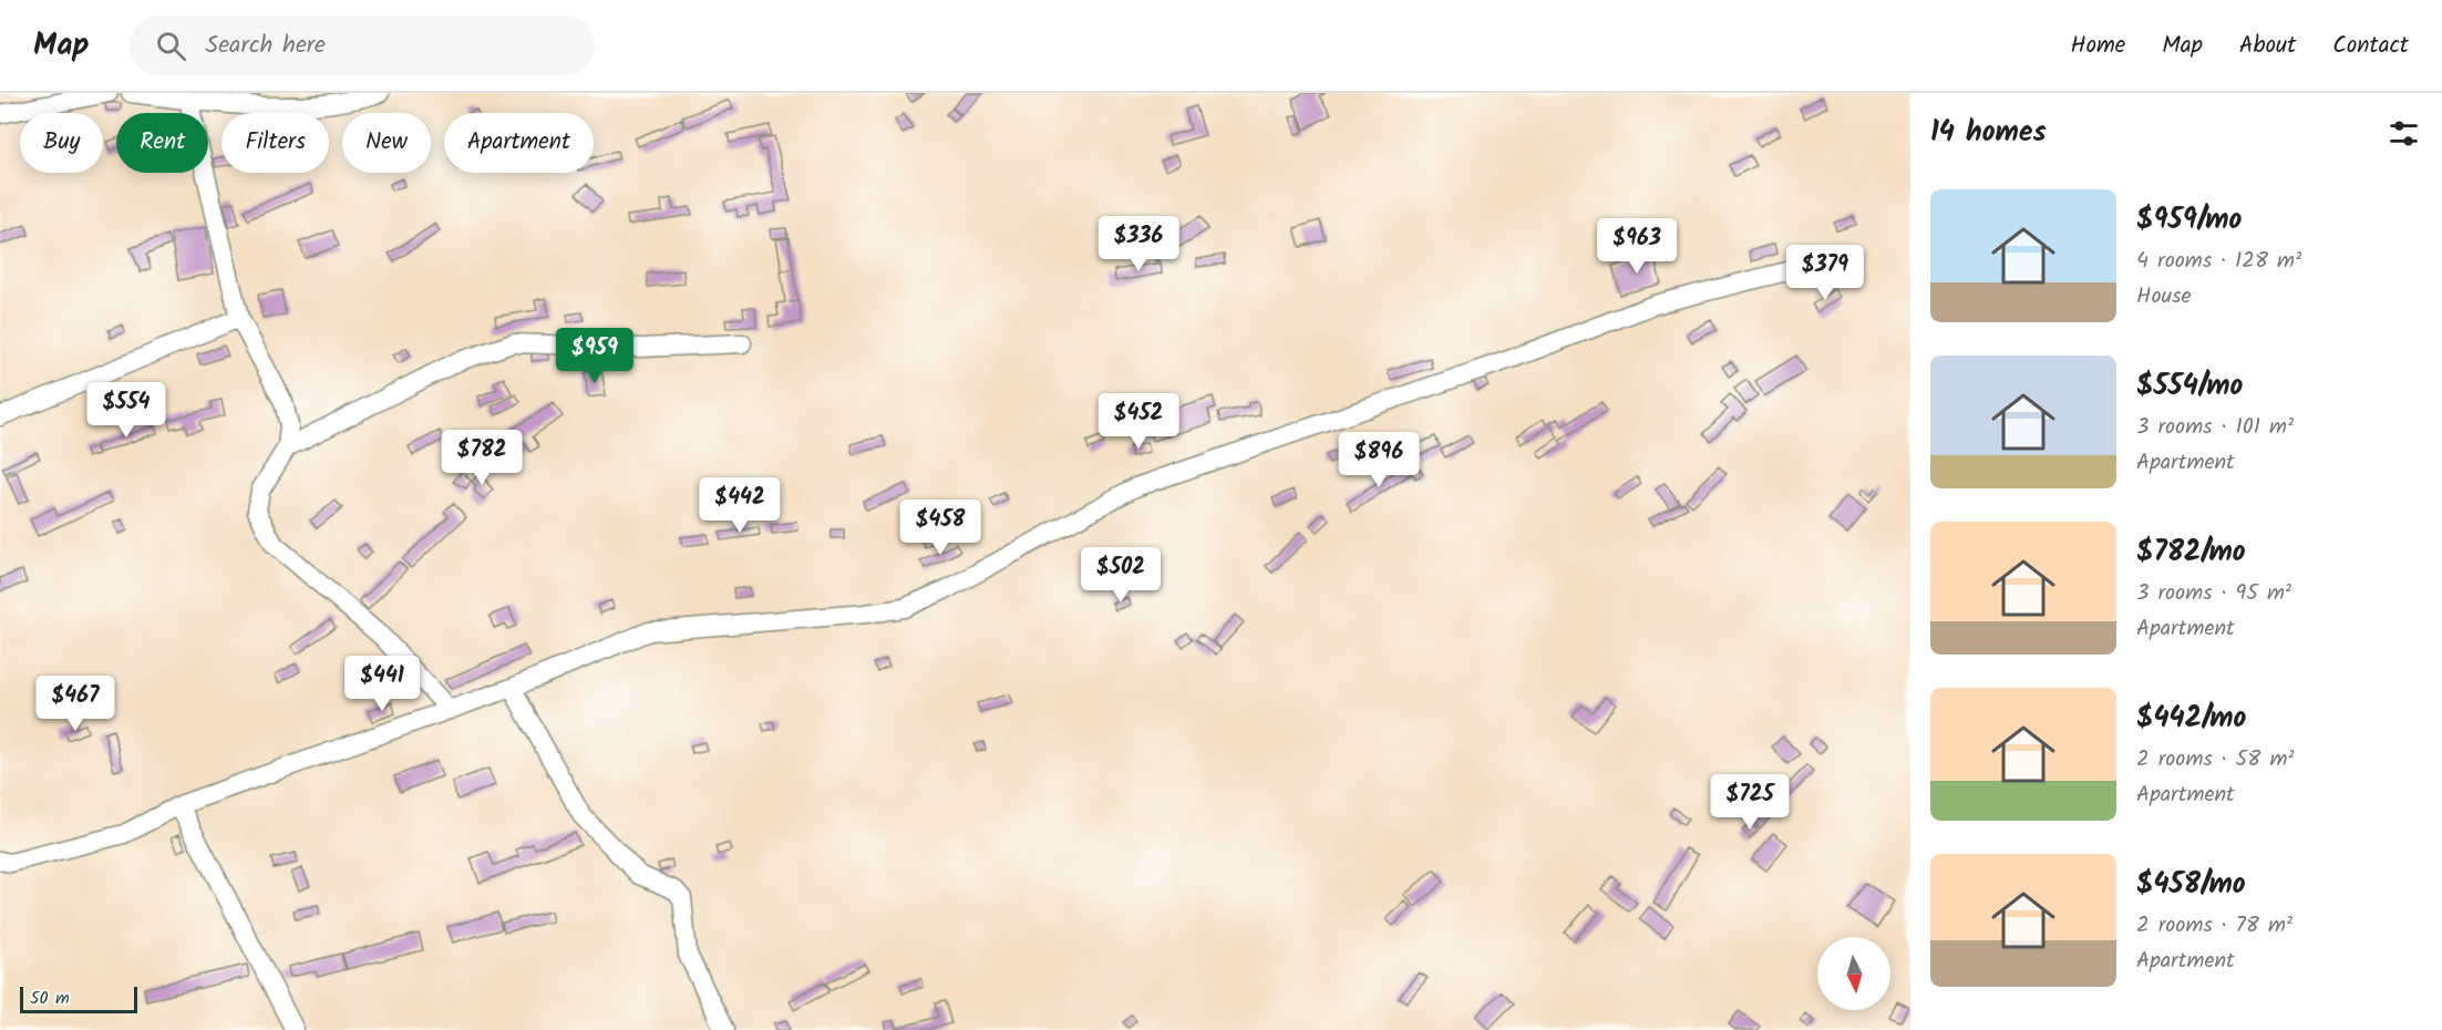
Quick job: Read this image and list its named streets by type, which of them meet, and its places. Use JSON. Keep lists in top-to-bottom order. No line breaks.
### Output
{"scale_bar":"50 m","north":"bottom","page":{"header":"Map","search":"Search here","nav":["Home","Map","About","Contact"],"heading":"14 homes","chip":["Buy","Rent","Filters","New","Apartment"],"list":[{"name":"$959/mo","note":"4 rooms · 128 m² · House"},{"name":"$554/mo","note":"3 rooms · 101 m² · Apartment"},{"name":"$782/mo","note":"3 rooms · 95 m² · Apartment"},{"name":"$442/mo","note":"2 rooms · 58 m² · Apartment"},{"name":"$458/mo","note":"2 rooms · 78 m² · Apartment"}],"price":["$336","$963","$379","$959","$554","$452","$782","$896","$442","$458","$502","$441","$467","$725"],"scale":"50 m"}}
